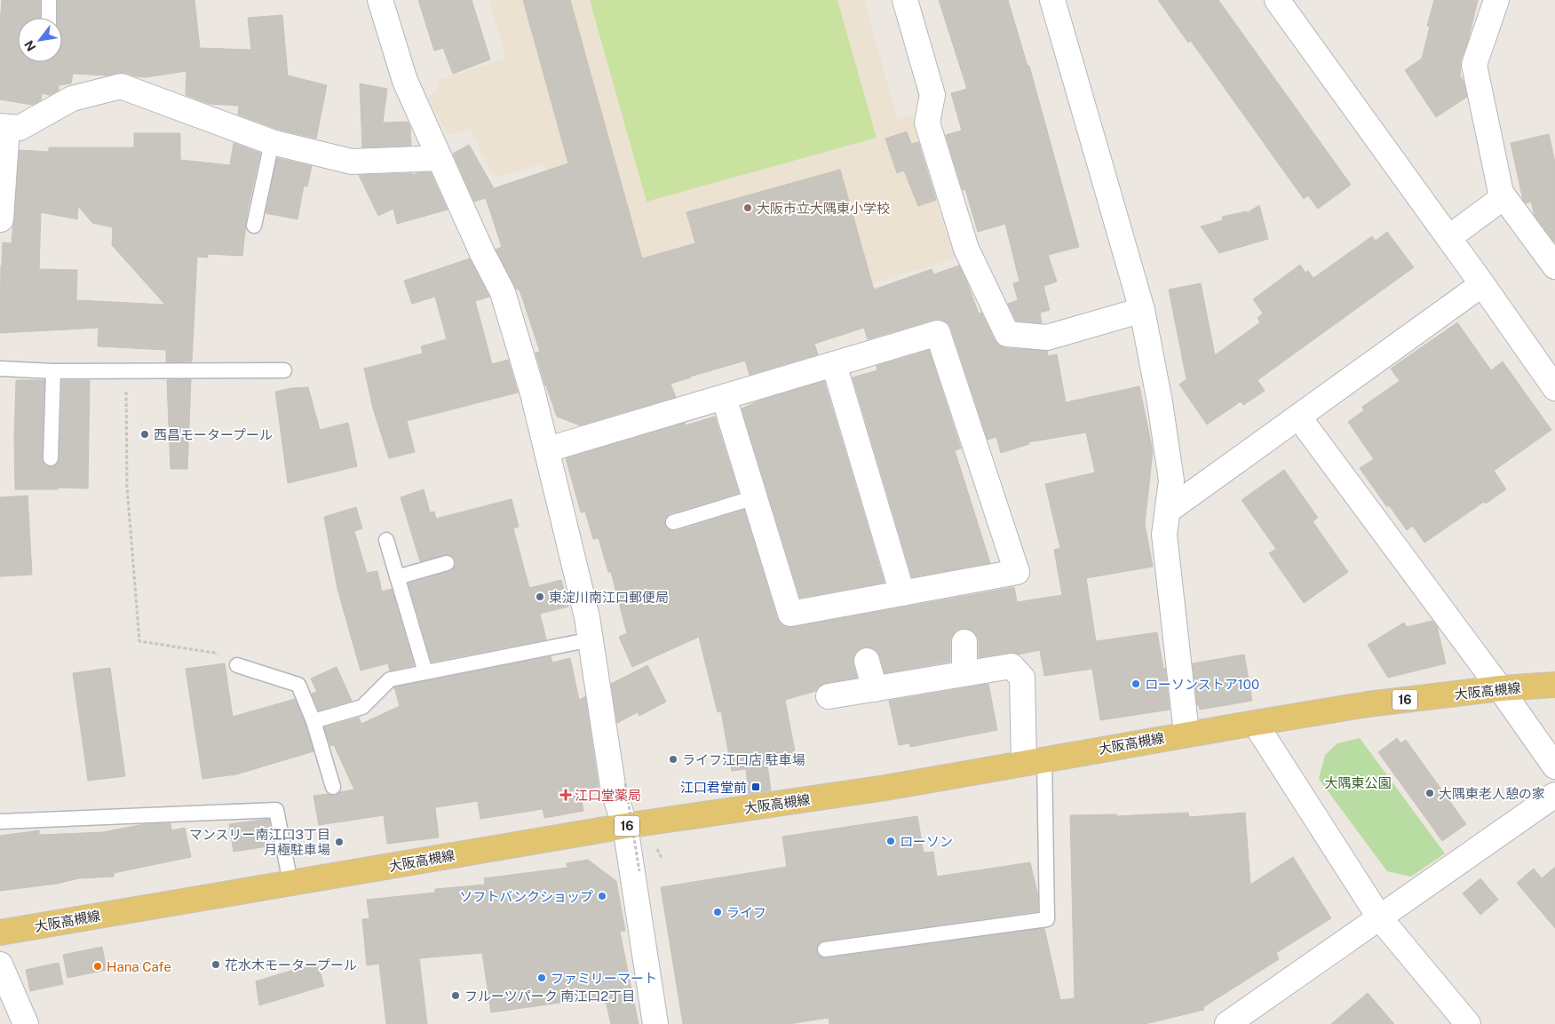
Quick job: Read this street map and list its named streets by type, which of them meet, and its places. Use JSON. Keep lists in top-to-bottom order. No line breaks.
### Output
{"streets":{"main road":["大阪高槻線","16"]},"parks":["大隅東公園"],"places":{"other":["大阪市立大隅東小学校","西昌モータープール","東淀川南江口郵便局","ローソンストア100","ライフ江口店 駐車場","大隅東老人憩の家","ローソン","マンスリー南江口3丁目 月極駐車場","ソフトバンクショップ","ライフ","花水木モータープール","Hana Cafe","ファミリーマート","フルーツパーク 南江口2丁目"],"transit":["江口君堂前"],"health":["江口堂薬局"]},"north":"bottom left"}
